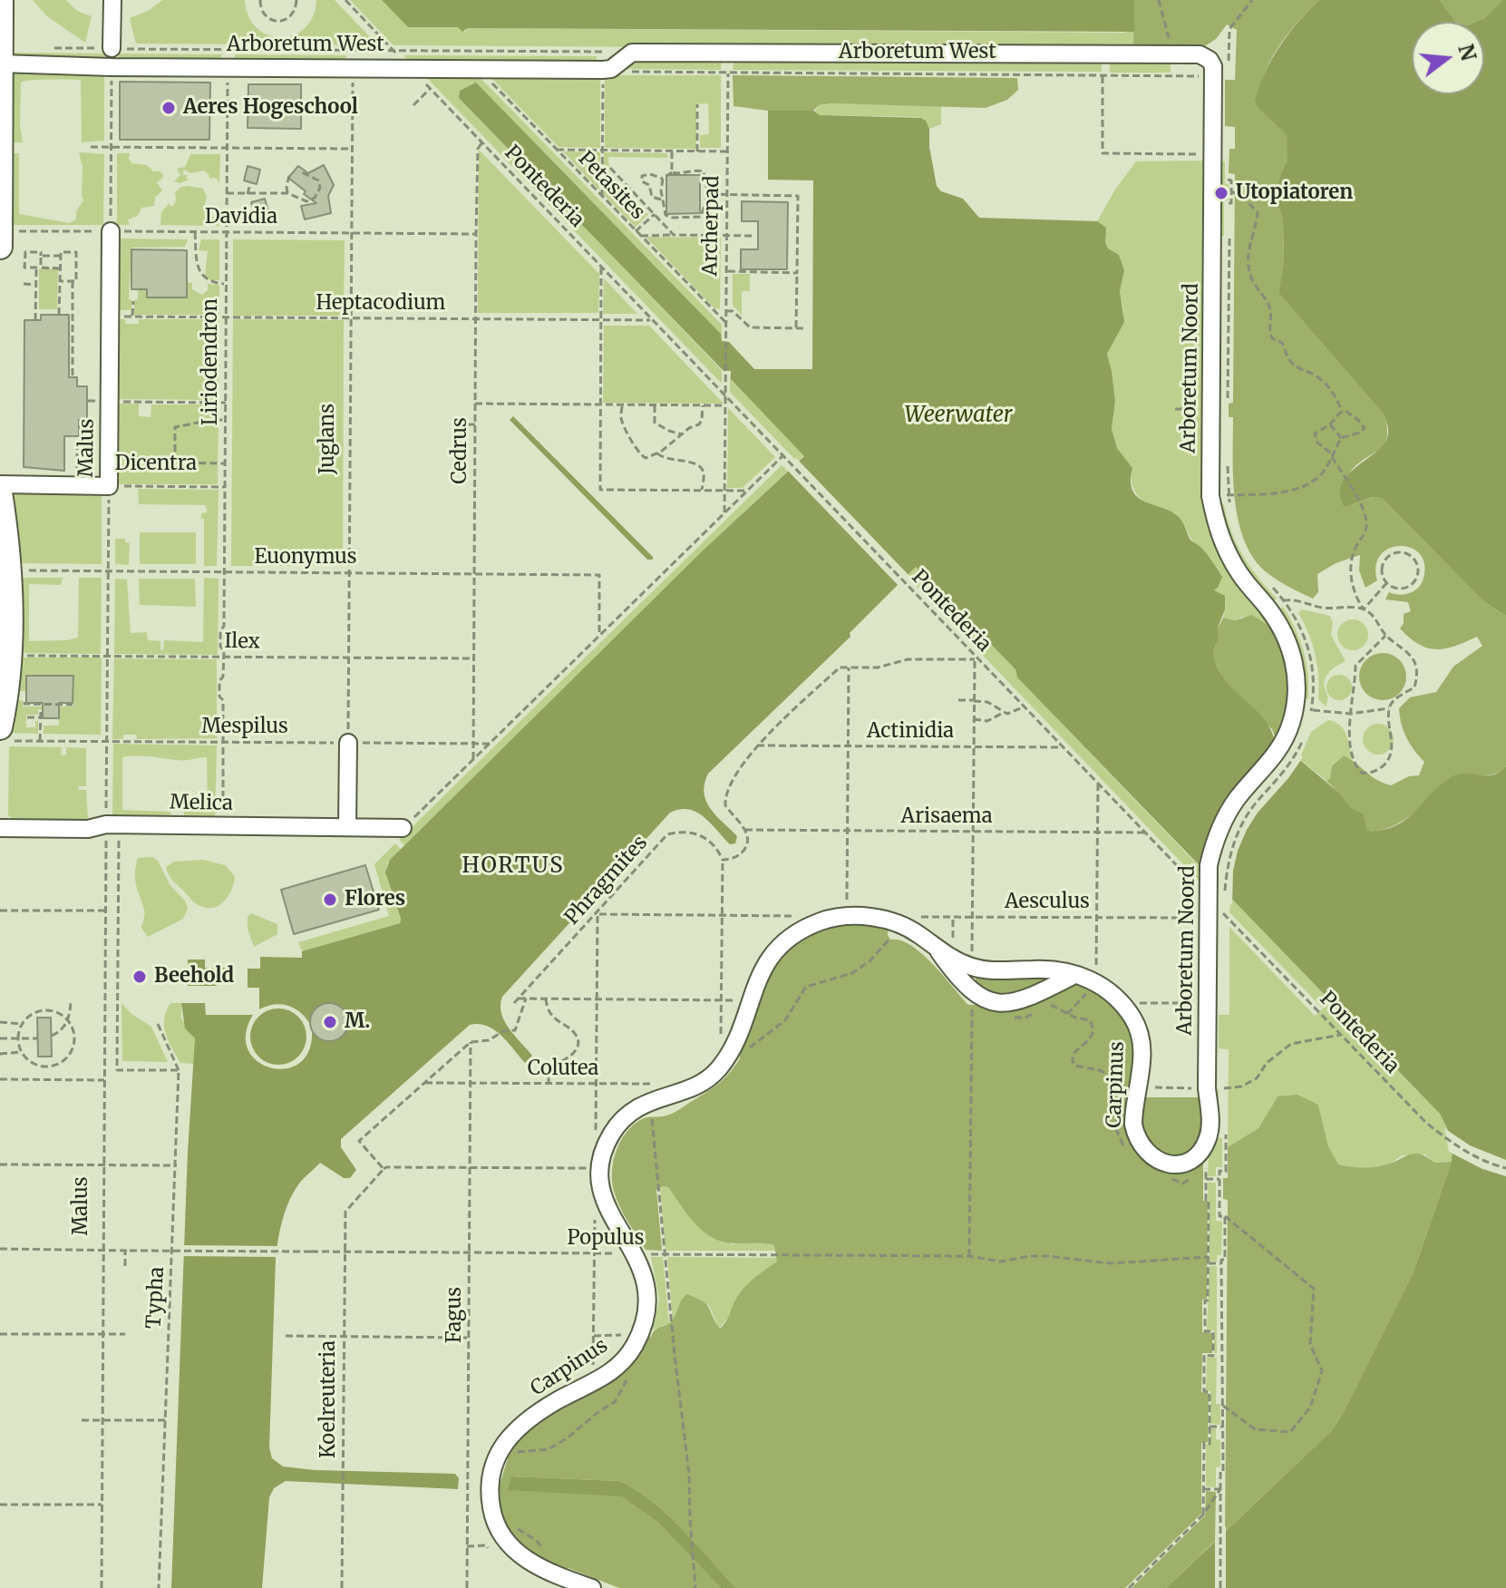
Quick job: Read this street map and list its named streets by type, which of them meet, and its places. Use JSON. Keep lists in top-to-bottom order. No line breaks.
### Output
{"streets":{"street":["Arboretum West","Arboretum Noord","Malus","Dicentra","Melica","Carpinus"],"path":["Petasites","Pontederia","Davidia","Archerpad","Heptacodium","Liriodendron","Juglans","Cedrus","Euonymus","Ilex","Mespilus","Actinidia","Arisaema","Phragmites","Aesculus","Colutea","Populus","Typha","Fagus","Koelreuteria"]},"crossings":[["Arboretum West","Petasites"],["Arboretum West","Pontederia"],["Arboretum West","Archerpad"],["Arboretum West","Liriodendron"],["Arboretum West","Arboretum Noord"],["Arboretum West","Juglans"],["Petasites","Archerpad"],["Pontederia","Archerpad"],["Pontederia","Heptacodium"],["Pontederia","Arboretum Noord"],["Pontederia","Cedrus"],["Pontederia","Actinidia"],["Pontederia","Arisaema"],["Pontederia","Aesculus"],["Davidia","Liriodendron"],["Davidia","Juglans"],["Davidia","Malus"],["Davidia","Cedrus"],["Heptacodium","Liriodendron"],["Heptacodium","Juglans"],["Heptacodium","Malus"],["Heptacodium","Cedrus"],["Liriodendron","Dicentra"],["Liriodendron","Euonymus"],["Liriodendron","Ilex"],["Liriodendron","Mespilus"],["Liriodendron","Melica"],["Arboretum Noord","Aesculus"],["Juglans","Euonymus"],["Juglans","Ilex"],["Juglans","Mespilus"],["Malus","Dicentra"],["Malus","Euonymus"],["Malus","Ilex"],["Malus","Mespilus"],["Malus","Melica"],["Malus","Populus"],["Malus","Typha"],["Cedrus","Euonymus"],["Cedrus","Ilex"],["Cedrus","Mespilus"],["Aesculus","Carpinus"],["Colutea","Fagus"],["Carpinus","Populus"],["Populus","Fagus"],["Populus","Koelreuteria"]],"districts":["HORTUS"],"water":["Weerwater"],"places":["Aeres Hogeschool","Utopiatoren","Flores","Beehold","M."],"north":"right"}
